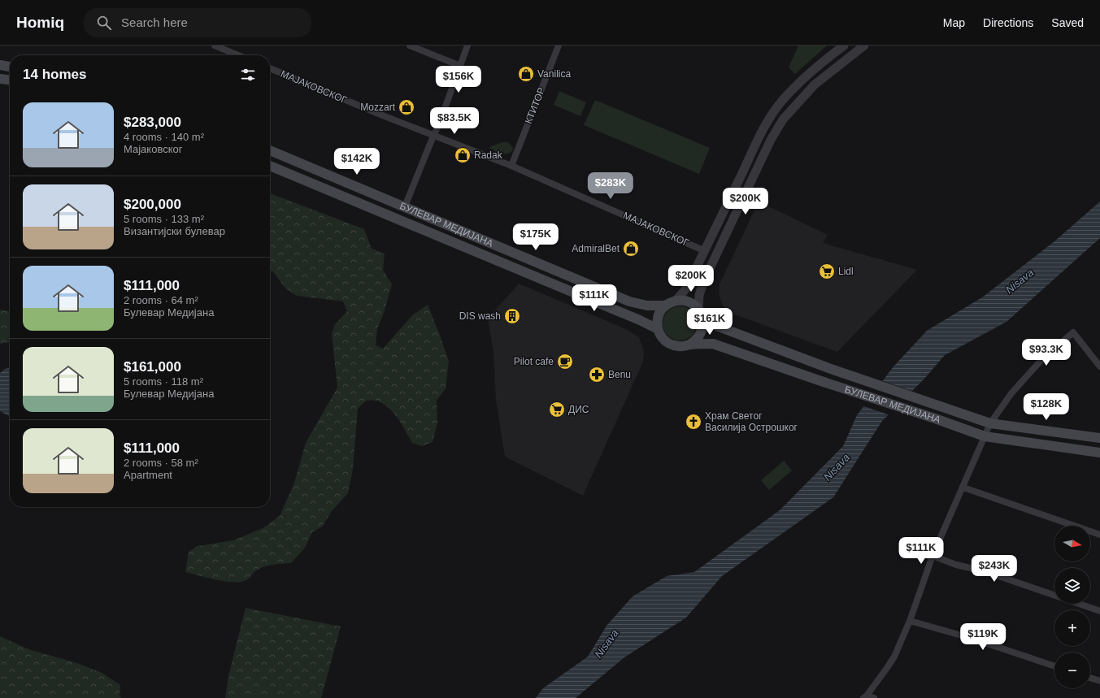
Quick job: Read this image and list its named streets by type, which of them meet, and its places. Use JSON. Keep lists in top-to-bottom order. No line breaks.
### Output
{"streets":{"main road":["БУЛЕВАР МЕДИЈАНА"],"street":["МАЈАКОВСКОГ","КТИТОР"]},"crossings":[["МАЈАКОВСКОГ","КТИТОР"]],"water":["Nisava"],"places":{"shop":["Vanilica","Mozzart","Radak","AdmiralBet"],"supermarket":["Lidl","ДИС"],"building":["DIS wash"],"cafe":["Pilot cafe"],"pharmacy":["Benu"],"church":["Храм Светог Василија Острошког"]},"north":"right","page":{"header":"Homiq","search":"Search here","nav":["Map","Directions","Saved"],"heading":"14 homes","price":["$156K","$83.5K","$142K","$283K","$200K","$175K","$200K","$111K","$161K","$93.3K","$128K","$111K","$243K","$119K"],"list":[{"name":"$283,000","note":"4 rooms · 140 m² · Мајаковског"},{"name":"$200,000","note":"5 rooms · 133 m² · Византијски булевар"},{"name":"$111,000","note":"2 rooms · 64 m² · Булевар Медијана"},{"name":"$161,000","note":"5 rooms · 118 m² · Булевар Медијана"},{"name":"$111,000","note":"2 rooms · 58 m² · Apartment"}],"map_buttons":["+","−"]}}
